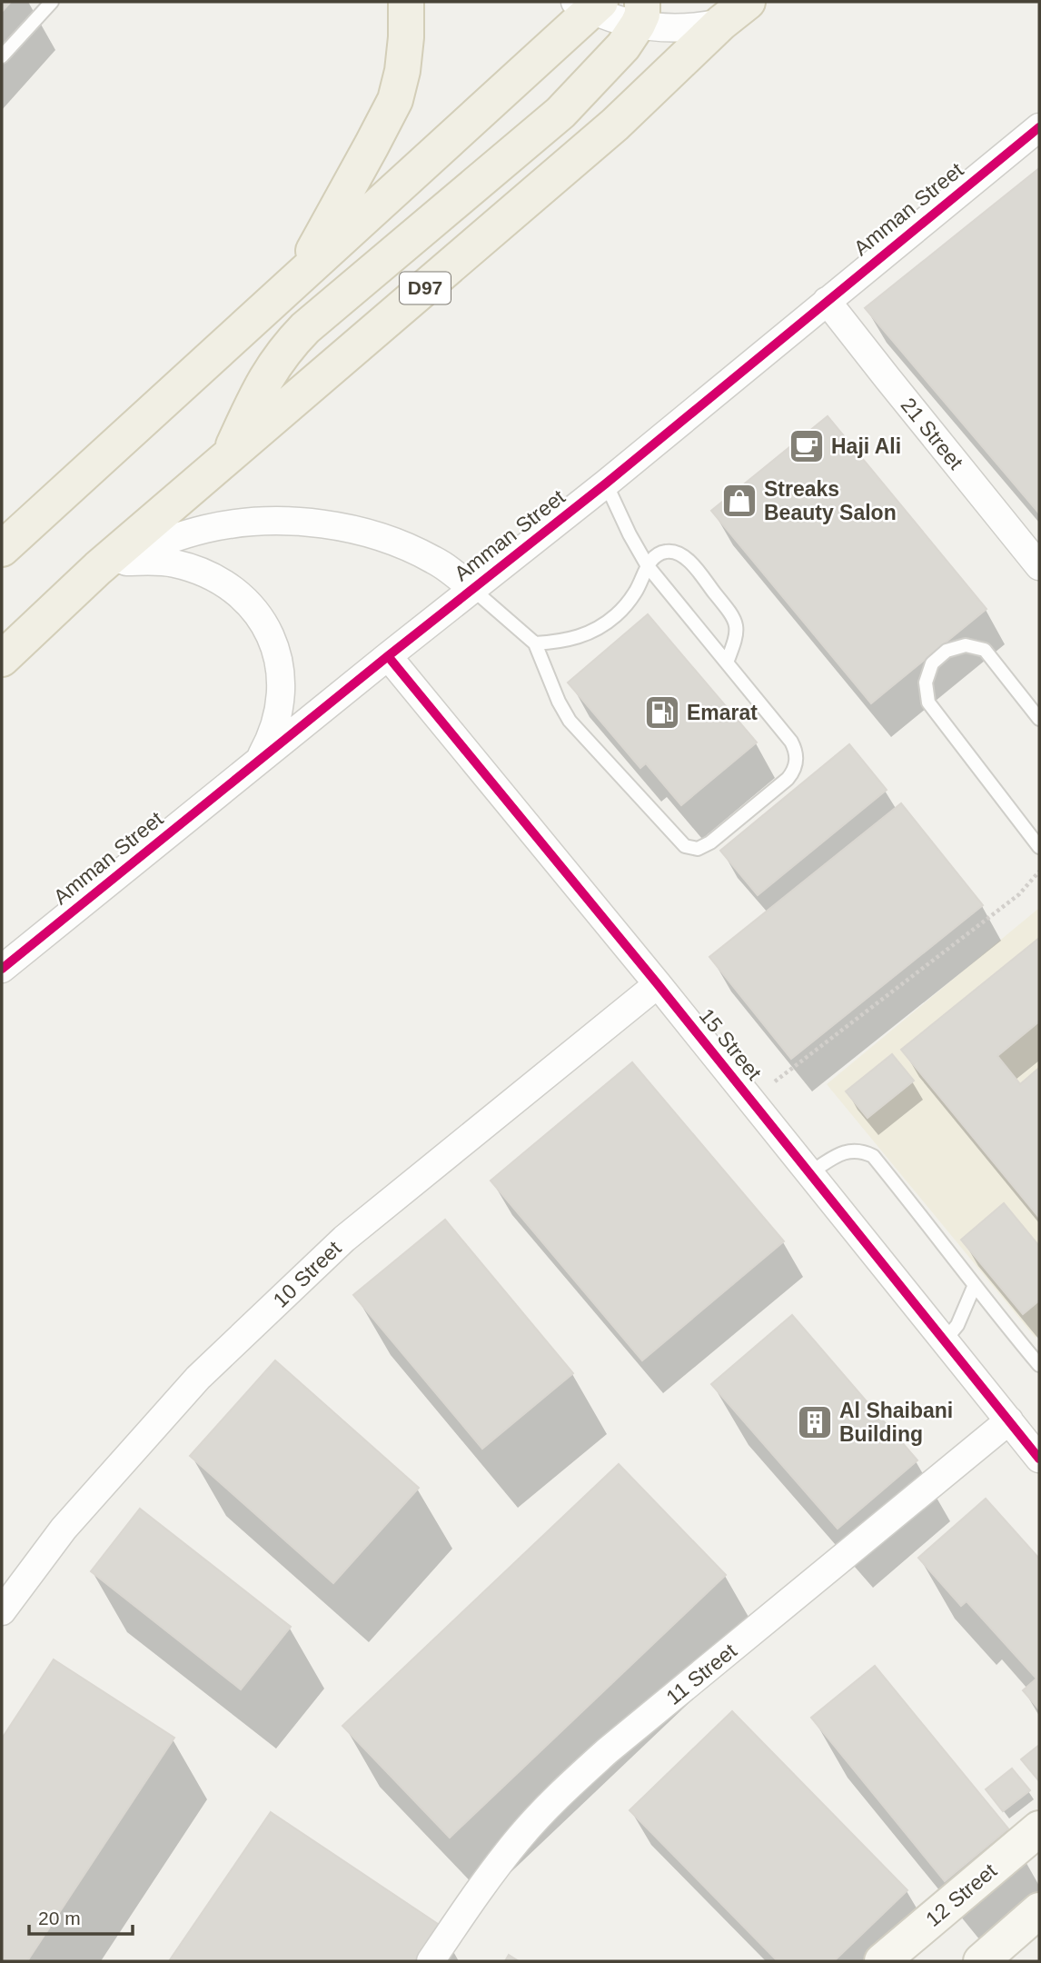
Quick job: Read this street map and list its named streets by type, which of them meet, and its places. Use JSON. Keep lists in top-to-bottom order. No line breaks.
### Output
{"streets":{"main road":["D97"],"street":["Amman Street","21 Street","15 Street","10 Street","11 Street","12 Street"]},"crossings":[["Amman Street","21 Street"],["Amman Street","15 Street"],["15 Street","10 Street"],["15 Street","11 Street"]],"places":{"cafe":["Haji Ali"],"shop":["Streaks Beauty Salon"],"fuel station":["Emarat"],"building":["Al Shaibani Building"]},"scale_bar":"20 m"}
